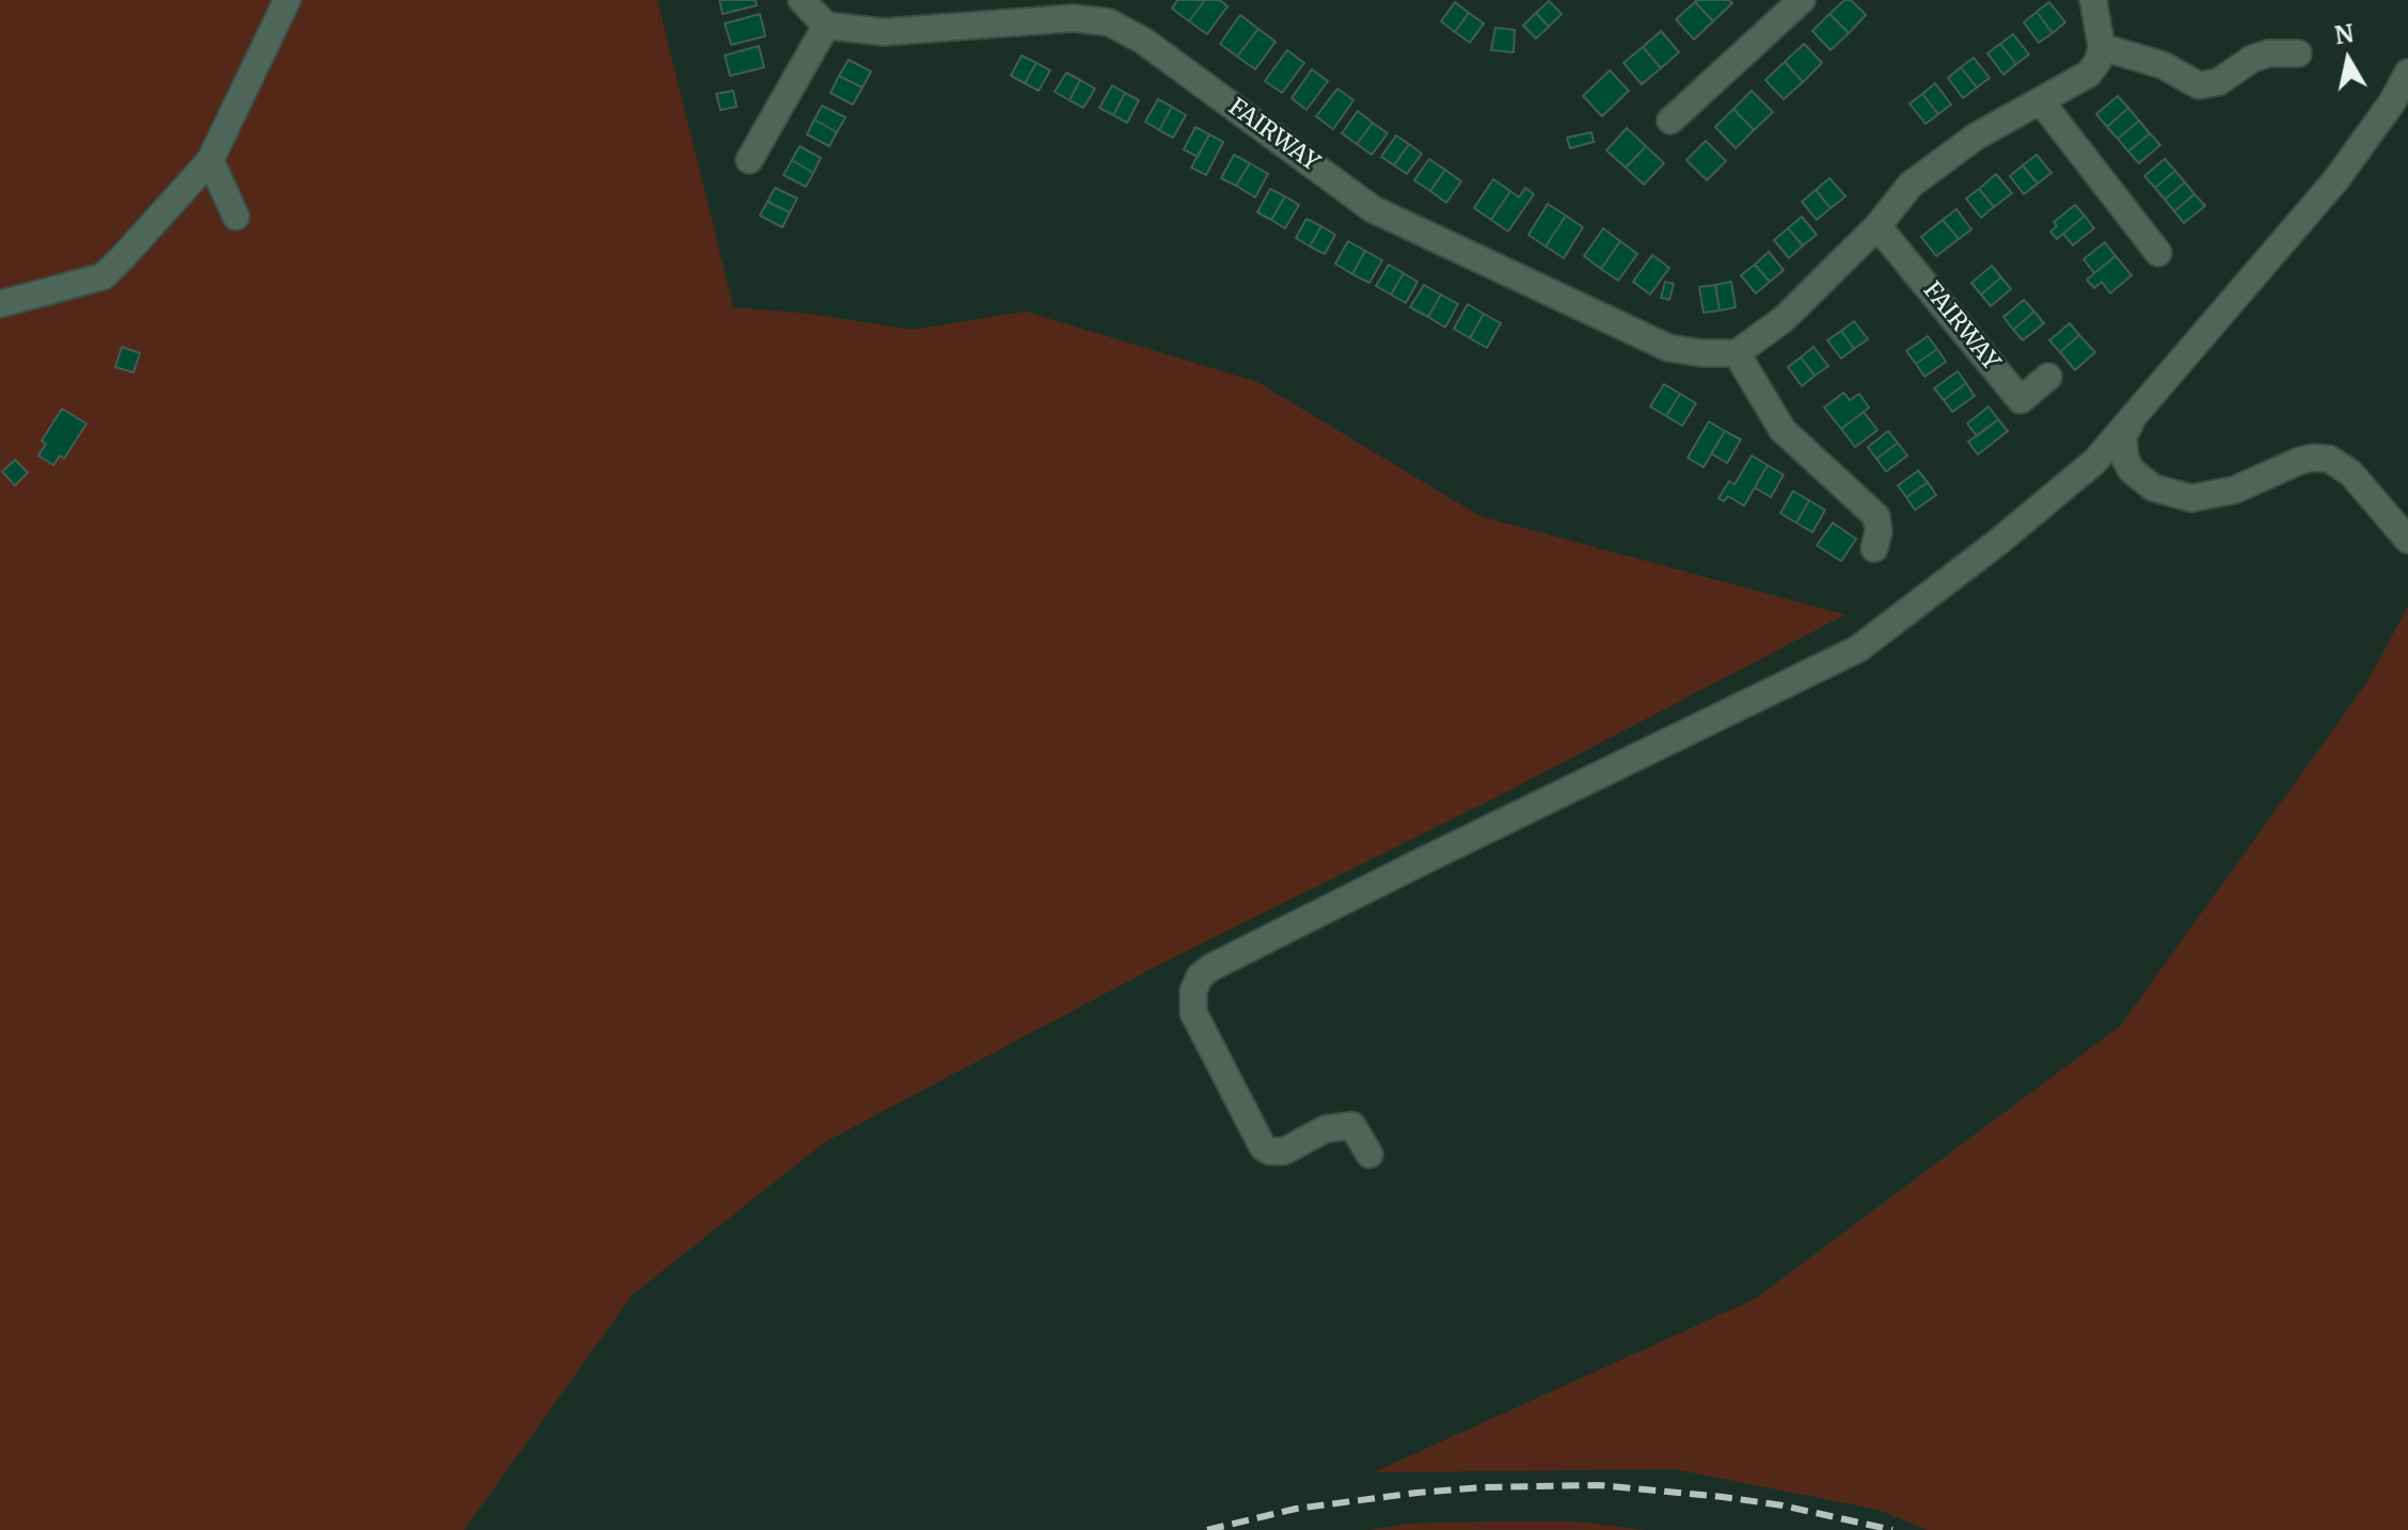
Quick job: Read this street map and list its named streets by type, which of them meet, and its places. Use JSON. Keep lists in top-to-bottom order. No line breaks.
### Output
{"streets":{"street":["FAIRWAY"]},"north":"top"}
